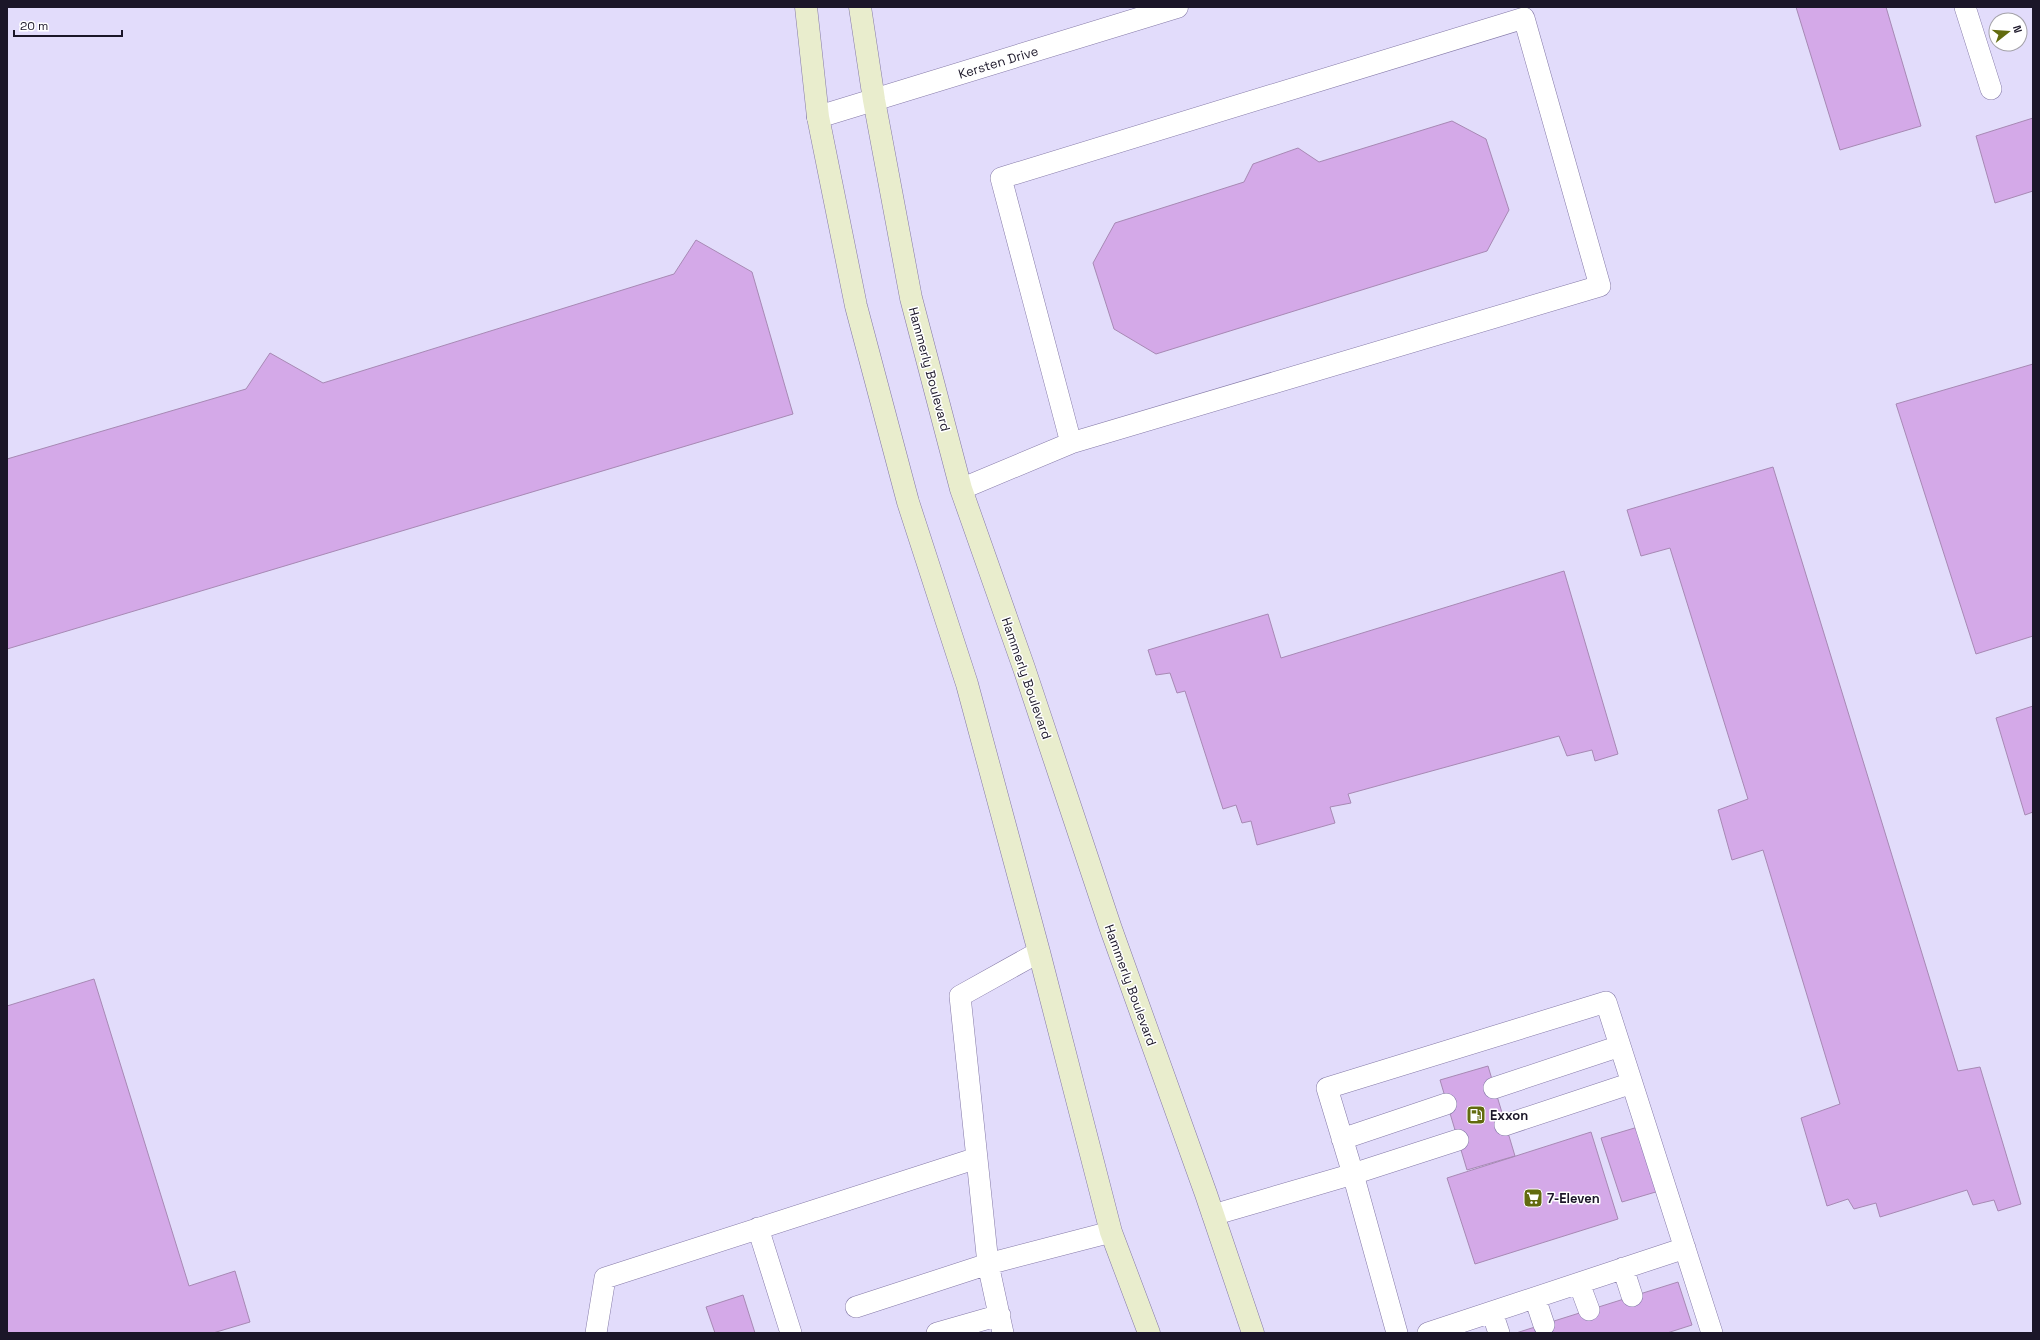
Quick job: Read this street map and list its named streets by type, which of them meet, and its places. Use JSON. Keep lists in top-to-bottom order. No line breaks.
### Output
{"streets":{"main road":["Hammerly Boulevard"],"street":["Kersten Drive"]},"crossings":[["Kersten Drive","Hammerly Boulevard"]],"places":{"fuel station":["Exxon"],"supermarket":["7-Eleven"]},"scale_bar":"20 m","north":"right"}
